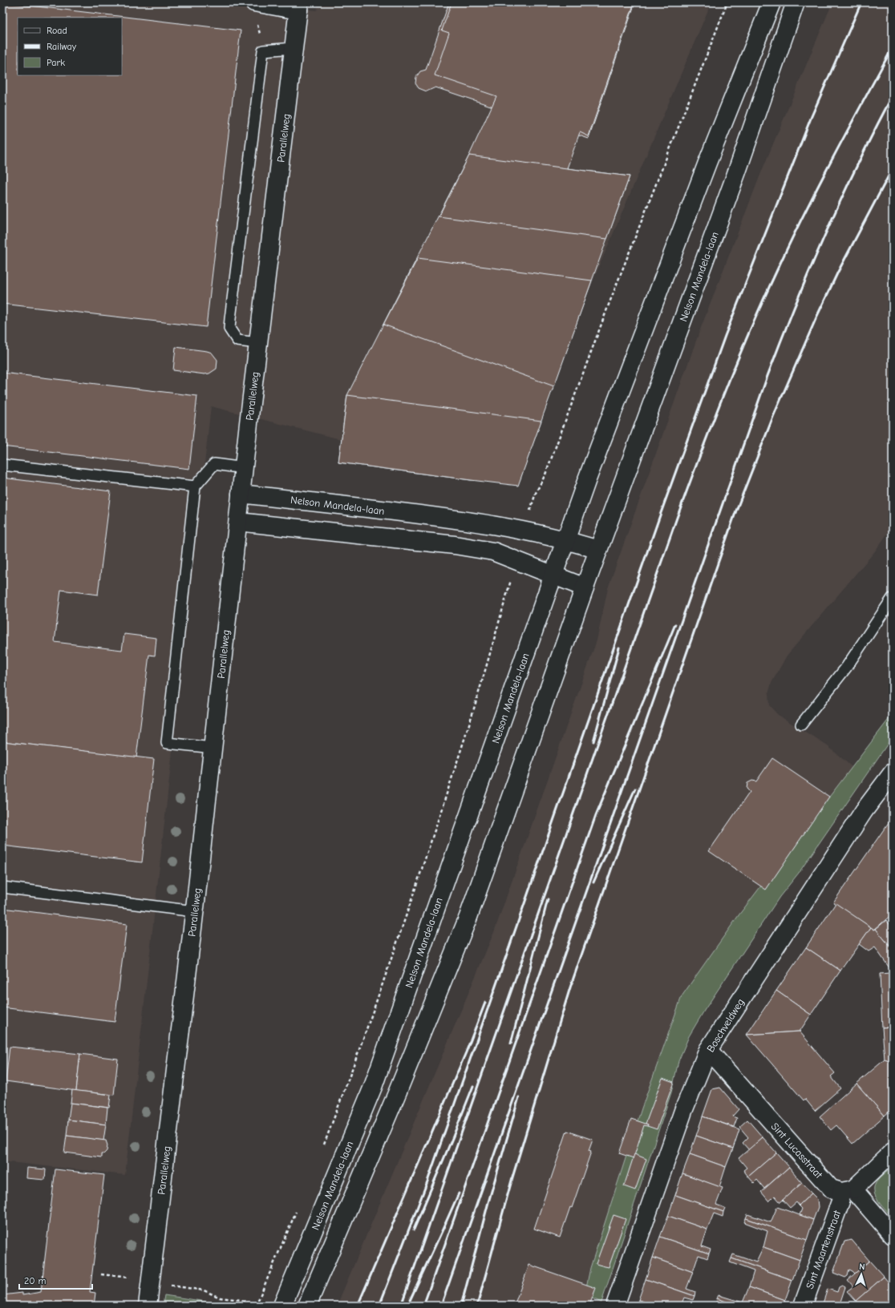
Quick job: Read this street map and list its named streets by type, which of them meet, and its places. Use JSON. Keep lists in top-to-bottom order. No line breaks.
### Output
{"streets":{"street":["Parallelweg","Nelson Mandela-laan","Boschveldweg","Sint Lucasstraat","Sint Maartenstraat"]},"crossings":[["Parallelweg","Nelson Mandela-laan"],["Boschveldweg","Sint Lucasstraat"],["Sint Lucasstraat","Sint Maartenstraat"]],"legend":["Road","Railway","Park"],"scale_bar":"20 m","north":"top"}
